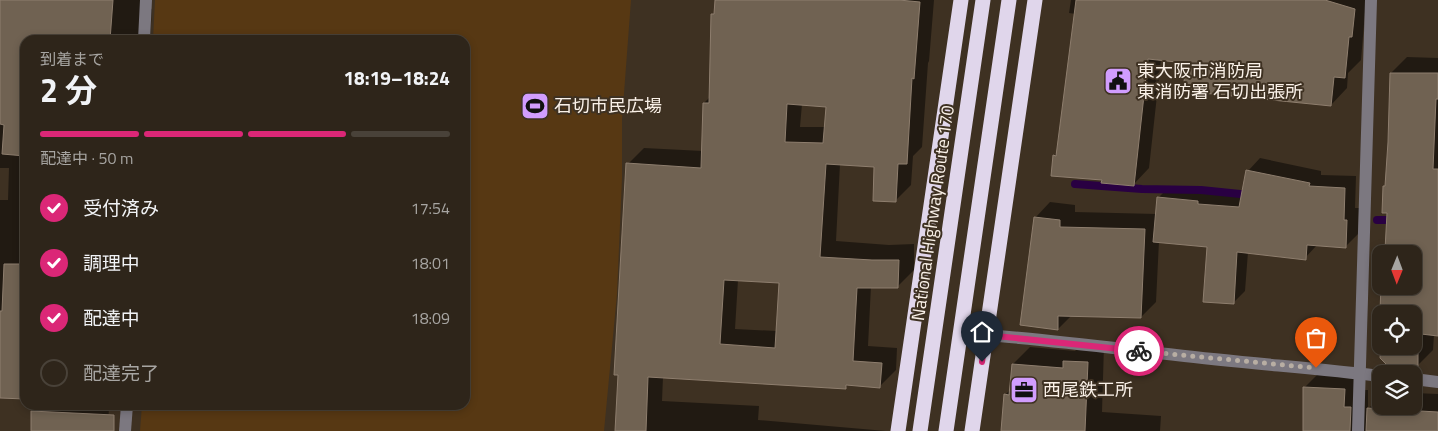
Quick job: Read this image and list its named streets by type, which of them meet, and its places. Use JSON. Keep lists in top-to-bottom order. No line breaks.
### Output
{"streets":{"highway":["National Highway Route 170"]},"places":{"public building":["東大阪市消防局 東消防署 石切出張所"],"sports":["石切市民広場"],"office":["西尾鉄工所"]},"north":"bottom","page":{"heading":["2 分","到着まで","18:19–18:24"],"bar":"配達中 · 50 m","list":[["受付済み","17:54"],["調理中","18:01"],["配達中","18:09"],"配達完了"]}}
